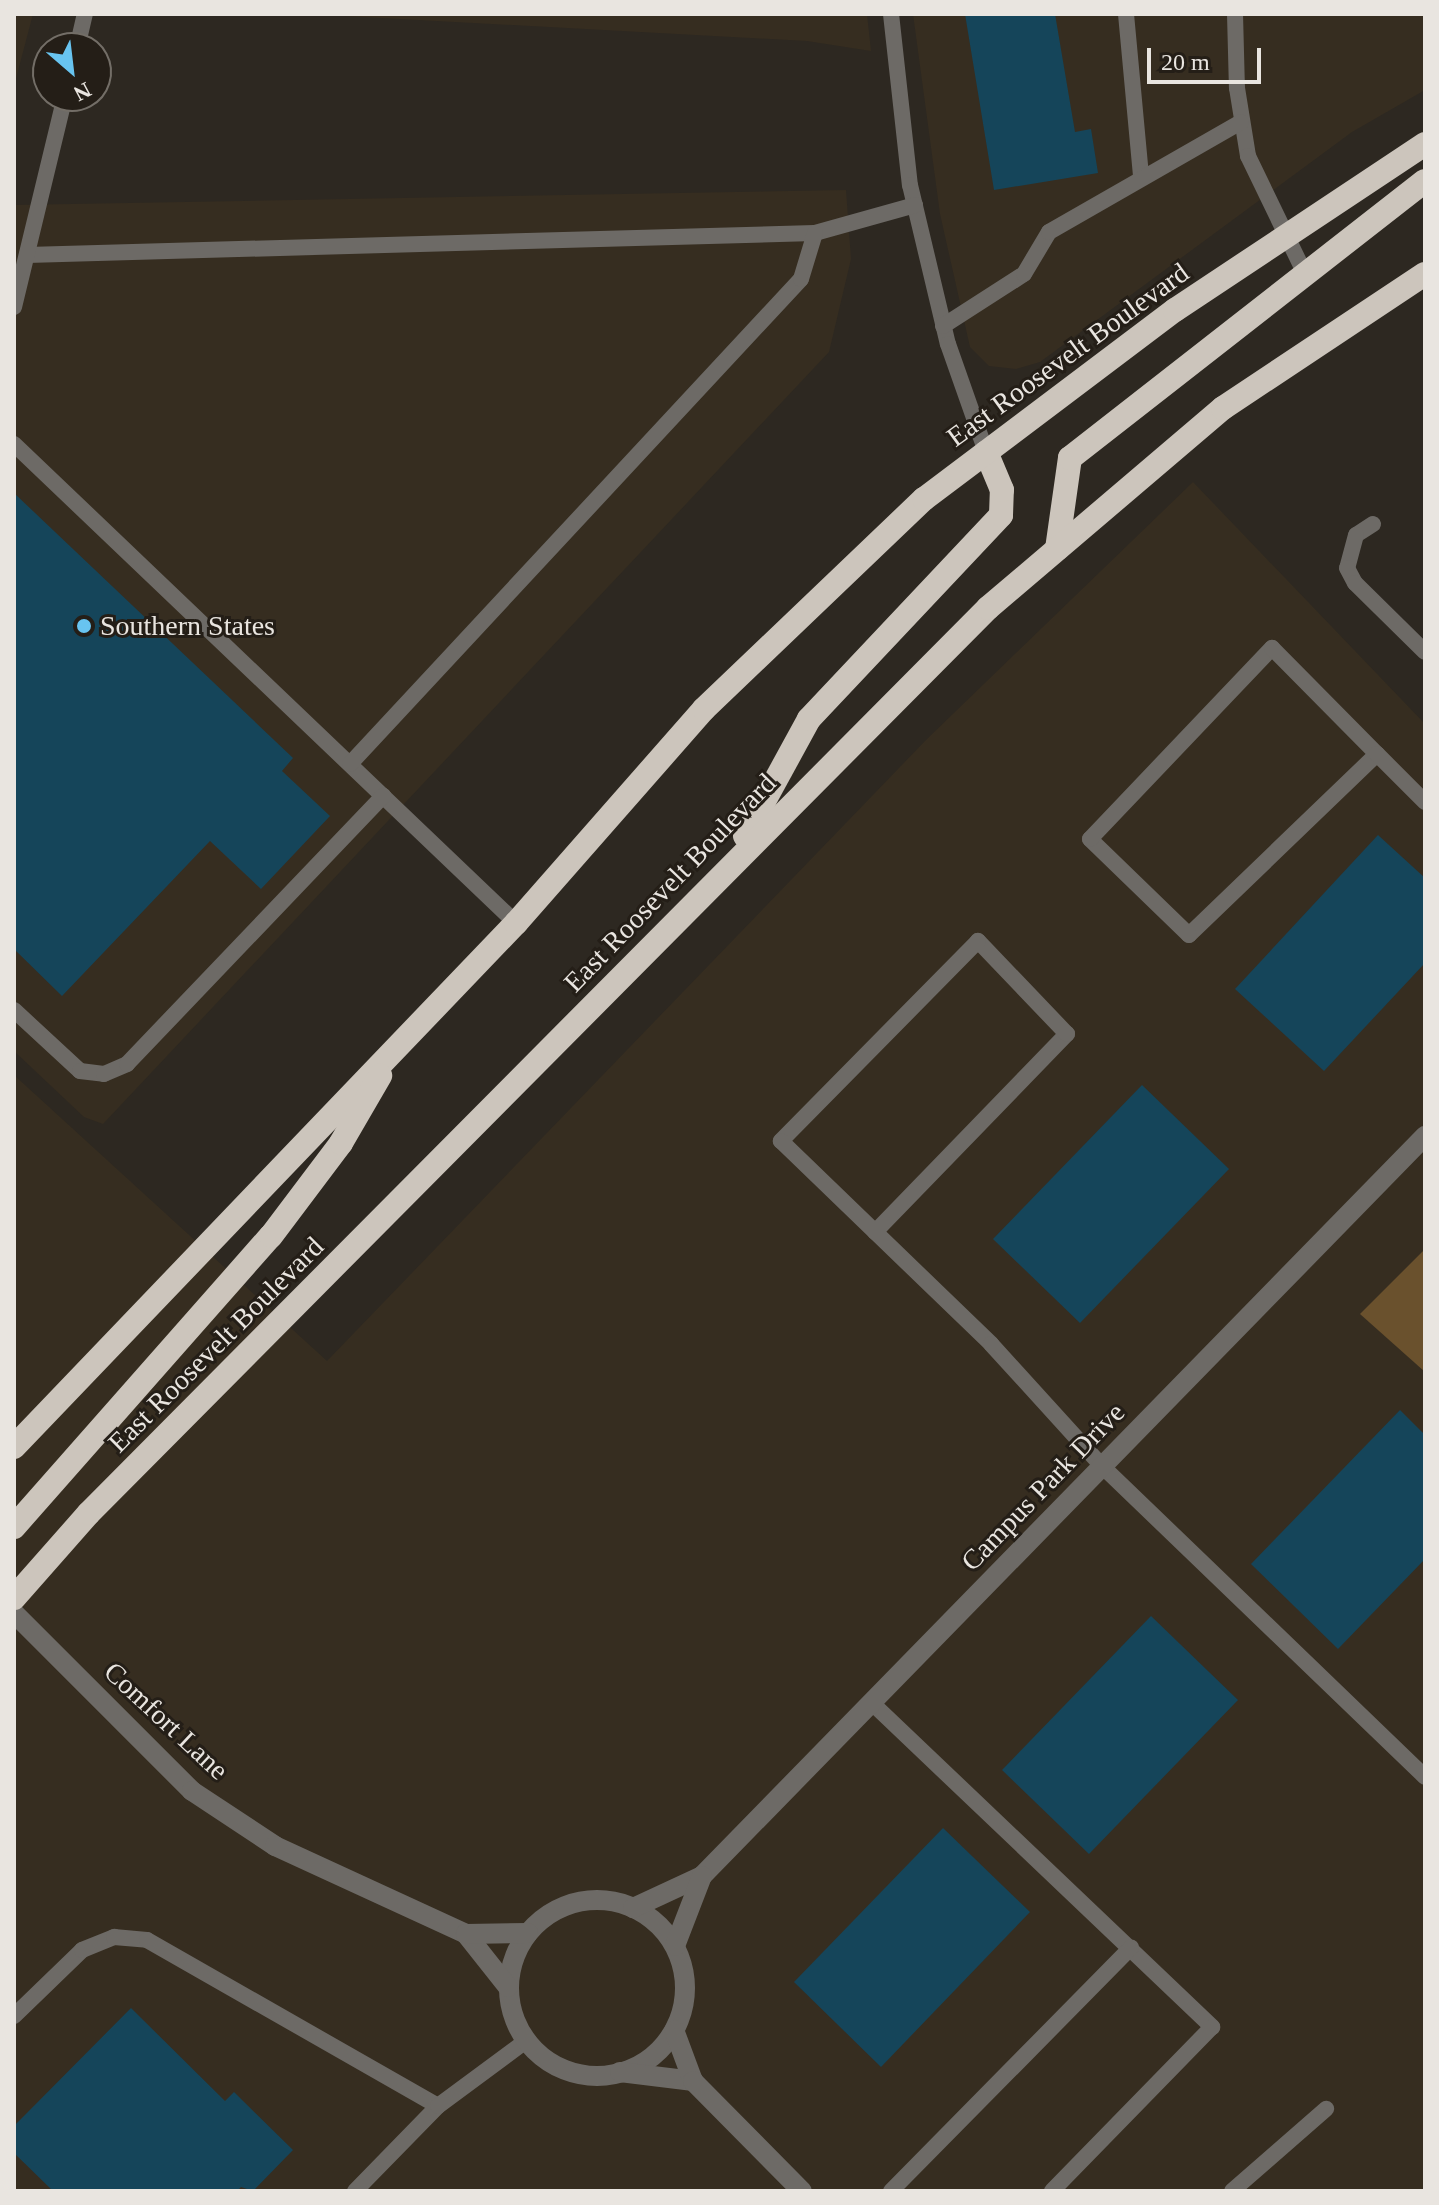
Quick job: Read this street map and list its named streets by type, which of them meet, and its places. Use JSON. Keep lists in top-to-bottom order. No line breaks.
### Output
{"streets":{"highway":["East Roosevelt Boulevard"],"street":["Campus Park Drive","Comfort Lane"]},"crossings":[["Campus Park Drive","Comfort Lane"]],"places":["Southern States"],"scale_bar":"20 m","north":"bottom right"}
